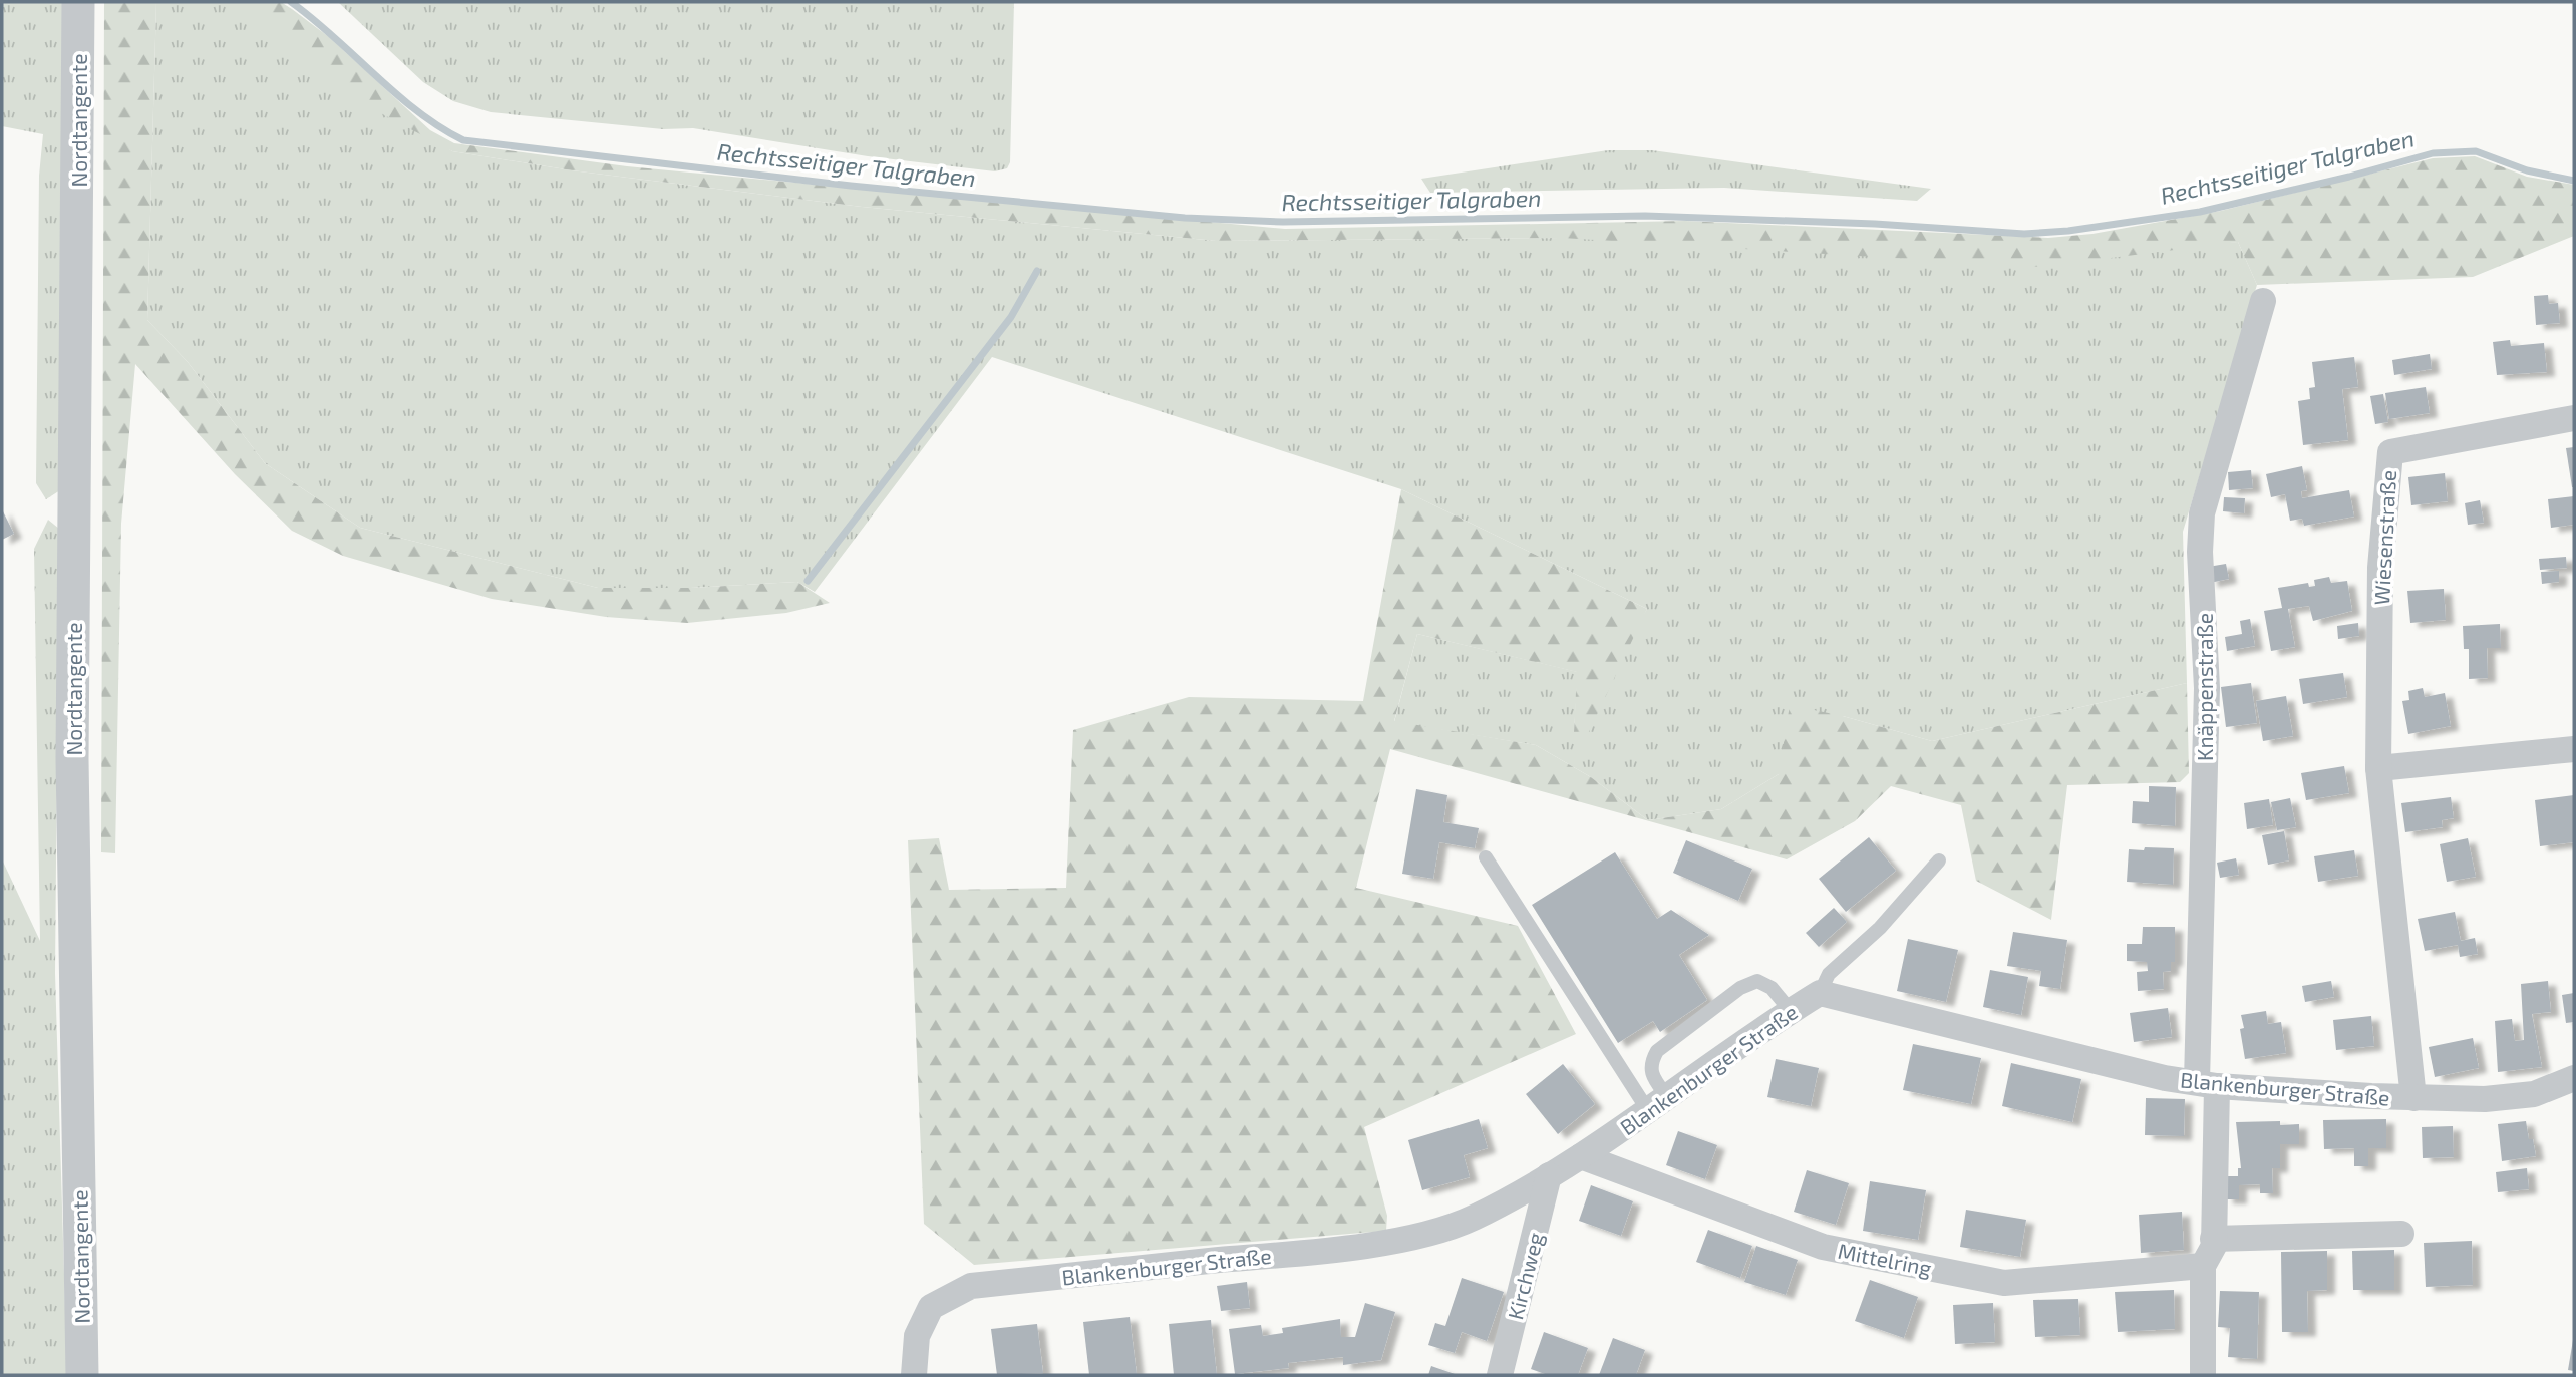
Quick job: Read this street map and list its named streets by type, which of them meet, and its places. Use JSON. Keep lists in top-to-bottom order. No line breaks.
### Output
{"streets":{"street":["Nordtangente","Wiesenstraße","Knäppenstraße","Blankenburger Straße","Mittelring","Kirchweg"]},"crossings":[["Wiesenstraße","Blankenburger Straße"],["Knäppenstraße","Blankenburger Straße"],["Knäppenstraße","Mittelring"],["Blankenburger Straße","Mittelring"],["Blankenburger Straße","Kirchweg"]],"water":["Rechtsseitiger Talgraben"]}
